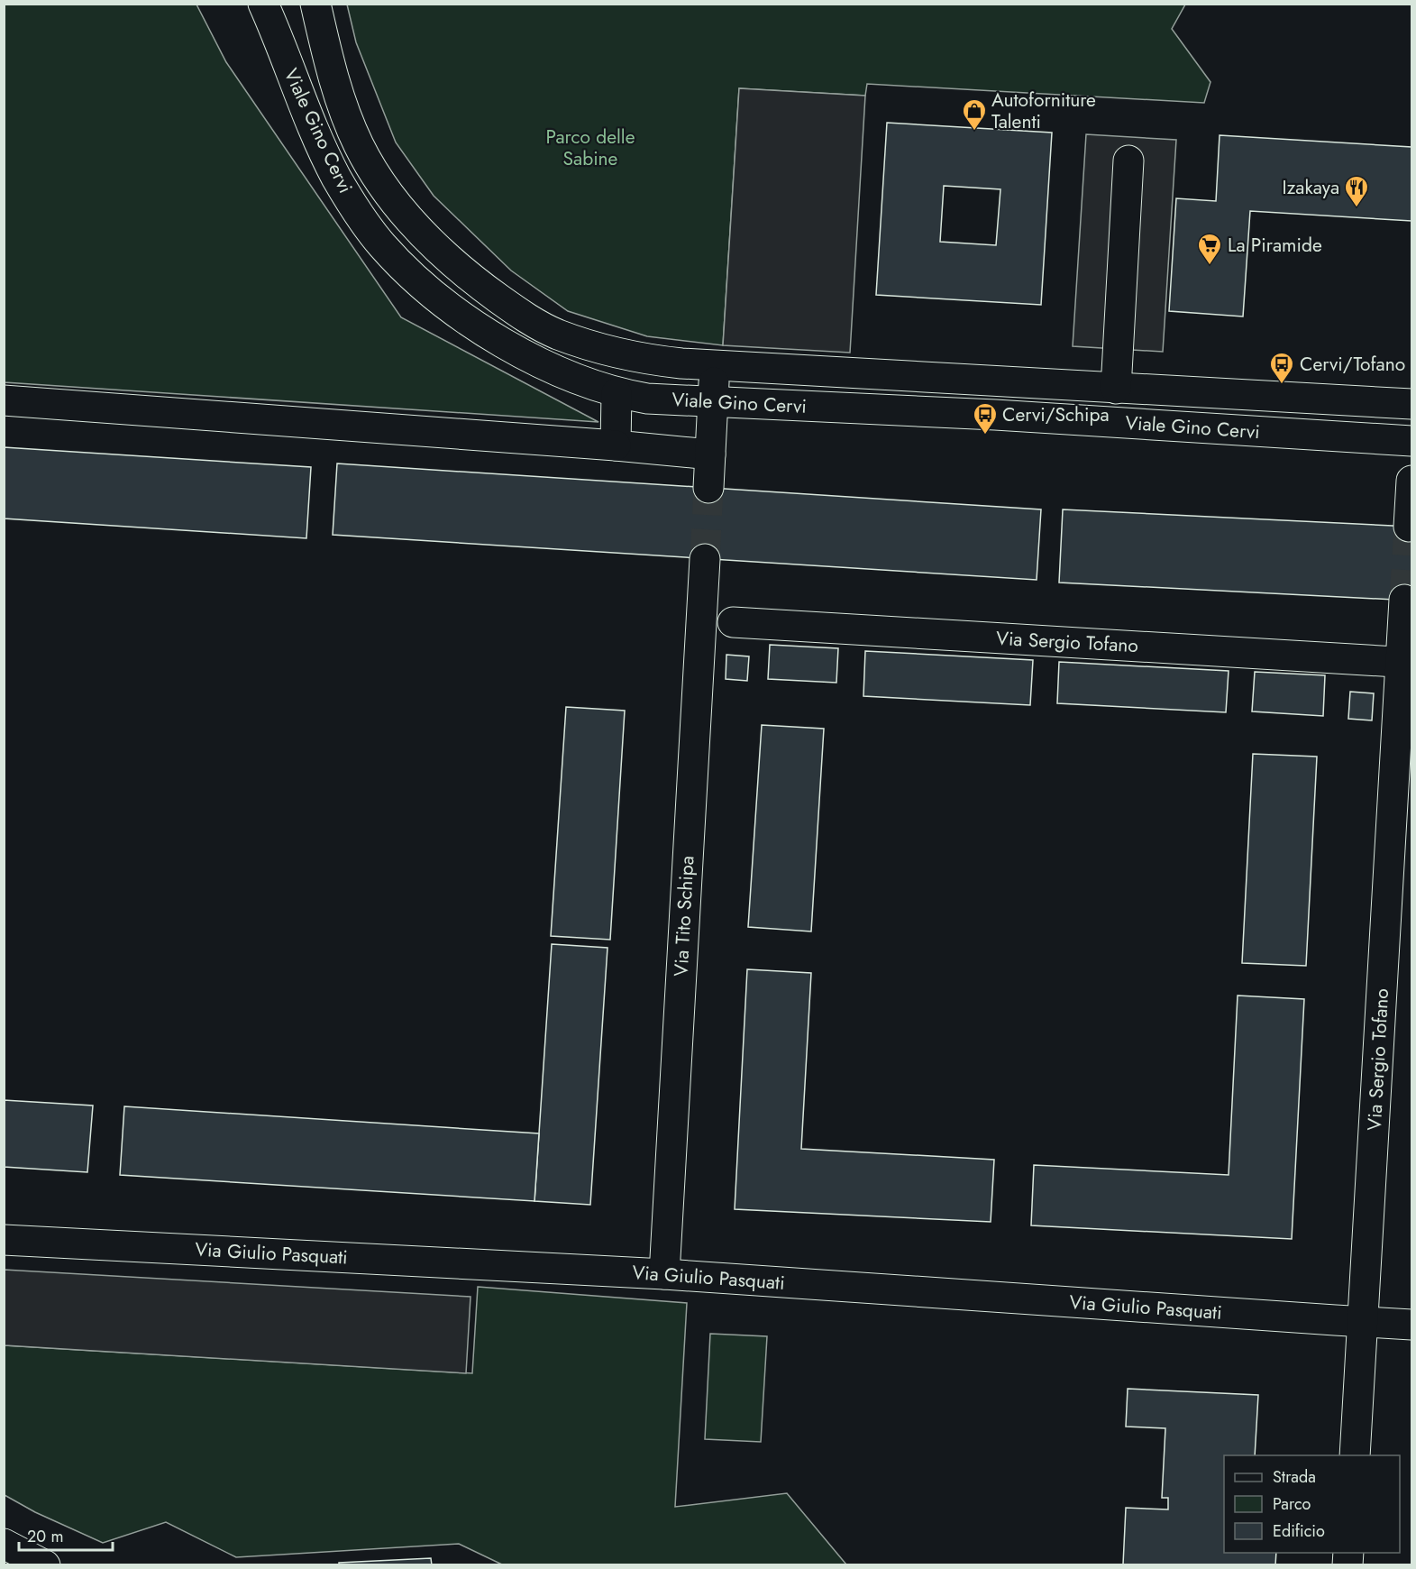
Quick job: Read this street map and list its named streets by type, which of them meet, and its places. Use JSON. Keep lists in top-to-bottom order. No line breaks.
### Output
{"streets":{"street":["Viale Gino Cervi","Via Sergio Tofano","Via Tito Schipa","Via Giulio Pasquati"]},"crossings":[["Via Sergio Tofano","Via Giulio Pasquati"],["Via Tito Schipa","Via Giulio Pasquati"]],"parks":["Parco delle Sabine"],"places":{"shop":["Autoforniture Talenti"],"restaurant":["Izakaya"],"supermarket":["La Piramide"],"bus stop":["Cervi/Tofano","Cervi/Schipa"]},"legend":["Strada","Parco","Edificio"],"scale_bar":"20 m"}
